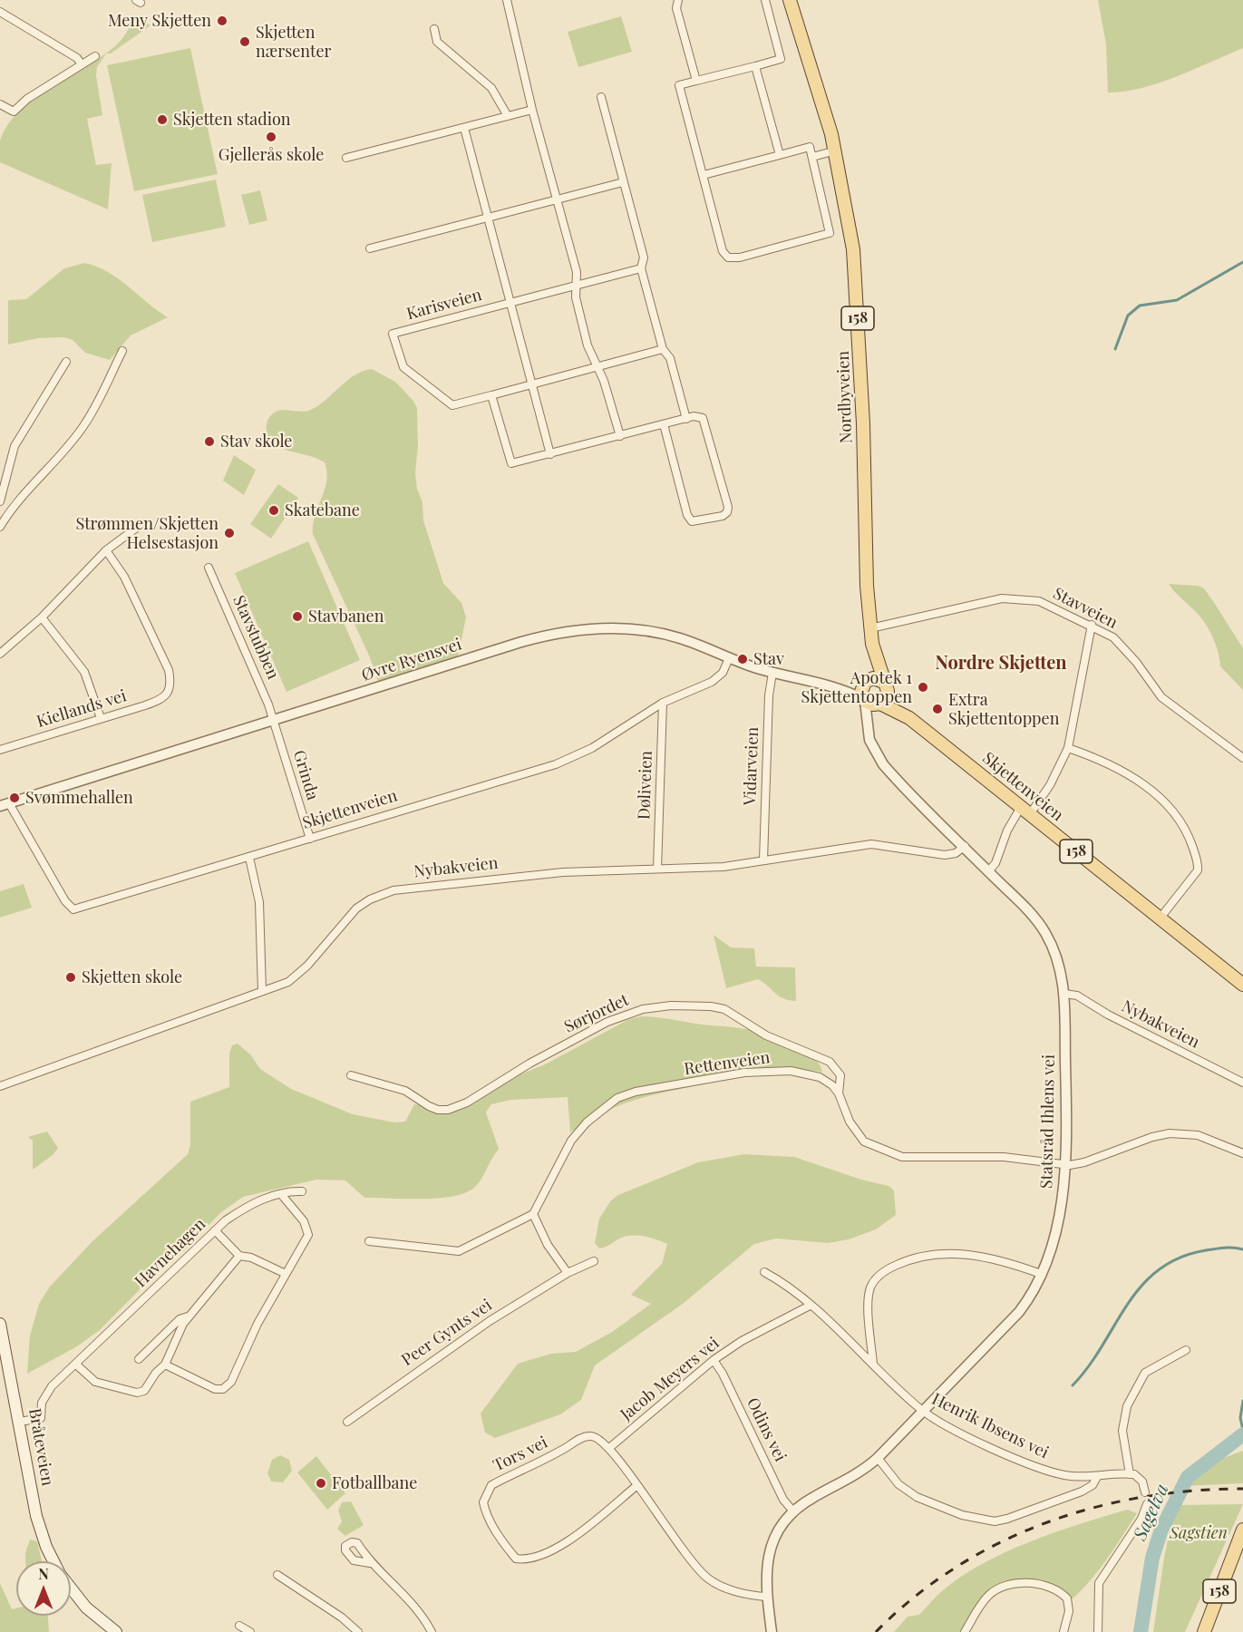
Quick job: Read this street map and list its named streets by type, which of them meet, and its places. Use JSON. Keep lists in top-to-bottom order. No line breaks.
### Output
{"streets":{"main road":["158","Nordbyveien","Skjettenveien","Bråteveien"],"street":["Karisveien","Stavveien","Stavstubben","Øvre Ryensvei","Kiellands vei","Vidarveien","Grinda","Døliveien","Nybakveien","Sørjordet","Rettenveien","Statsråd Ihlens vei","Havnehagen","Peer Gynts vei","Jacob Meyers vei","Henrik Ibsens vei","Odins vei","Tors vei"]},"crossings":[["158","Nordbyveien"],["158","Øvre Ryensvei"],["158","Skjettenveien"],["158","Statsråd Ihlens vei"],["Nordbyveien","Stavveien"],["Nordbyveien","Øvre Ryensvei"],["Nordbyveien","Skjettenveien"],["Nordbyveien","Statsråd Ihlens vei"],["Stavstubben","Øvre Ryensvei"],["Stavstubben","Grinda"],["Øvre Ryensvei","Vidarveien"],["Øvre Ryensvei","Grinda"],["Øvre Ryensvei","Skjettenveien"],["Øvre Ryensvei","Statsråd Ihlens vei"],["Vidarveien","Nybakveien"],["Grinda","Skjettenveien"],["Døliveien","Skjettenveien"],["Døliveien","Nybakveien"],["Skjettenveien","Statsråd Ihlens vei"],["Nybakveien","Statsråd Ihlens vei"],["Sørjordet","Rettenveien"],["Rettenveien","Statsråd Ihlens vei"],["Statsråd Ihlens vei","Henrik Ibsens vei"],["Statsråd Ihlens vei","Odins vei"],["Statsråd Ihlens vei","Tors vei"],["Havnehagen","Bråteveien"],["Jacob Meyers vei","Henrik Ibsens vei"],["Jacob Meyers vei","Odins vei"],["Jacob Meyers vei","Tors vei"]],"districts":["Nordre Skjetten"],"water":["Sagelva"],"parks":["Sagstien"],"places":["Meny Skjetten","Skjetten nærsenter","Skjetten stadion","Gjellerås skole","Stav skole","Skatebane","Strømmen/Skjetten Helsestasjon","Stavbanen","Stav","Apotek 1 Skjettentoppen","Extra Skjettentoppen","Svømmehallen","Skjetten skole","Fotballbane"],"north":"top"}
